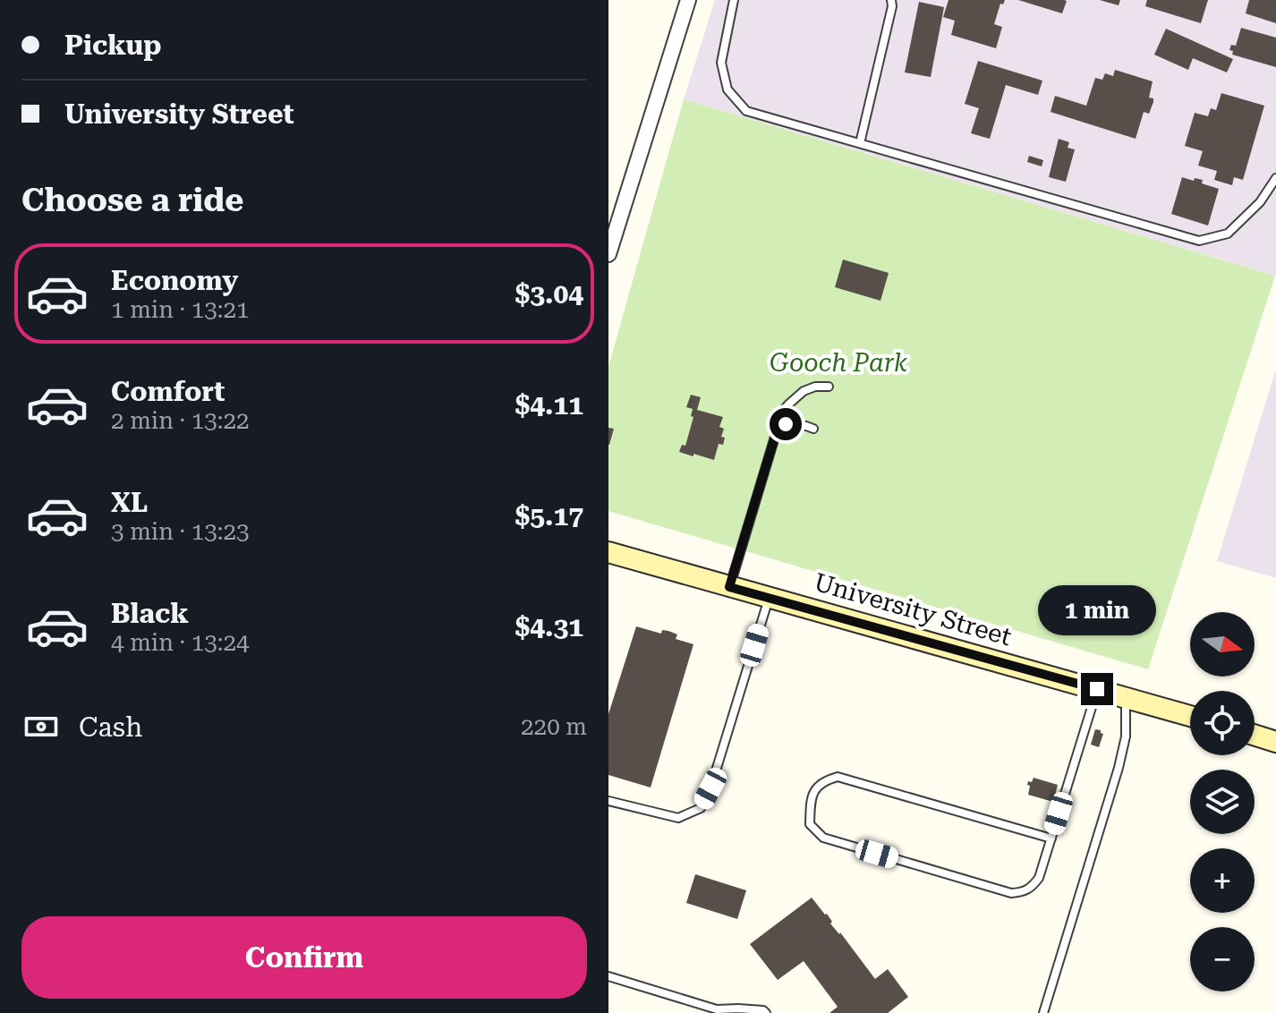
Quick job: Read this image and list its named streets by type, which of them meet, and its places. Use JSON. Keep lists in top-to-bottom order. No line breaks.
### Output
{"streets":{"street":["University Street"]},"parks":["Gooch Park"],"north":"right","page":{"banner":["Pickup","University Street"],"heading":"Choose a ride","list":[{"name":"Economy","note":"1 min · 13:21","value":"$3.04"},{"name":"Comfort","note":"2 min · 13:22","value":"$4.11"},{"name":"XL","note":"3 min · 13:23","value":"$5.17"},{"name":"Black","note":"4 min · 13:24","value":"$4.31"}],"bubble":"1 min","map_buttons":["+","−"],"pay":["Cash","220 m"],"buttons":"Confirm"}}
